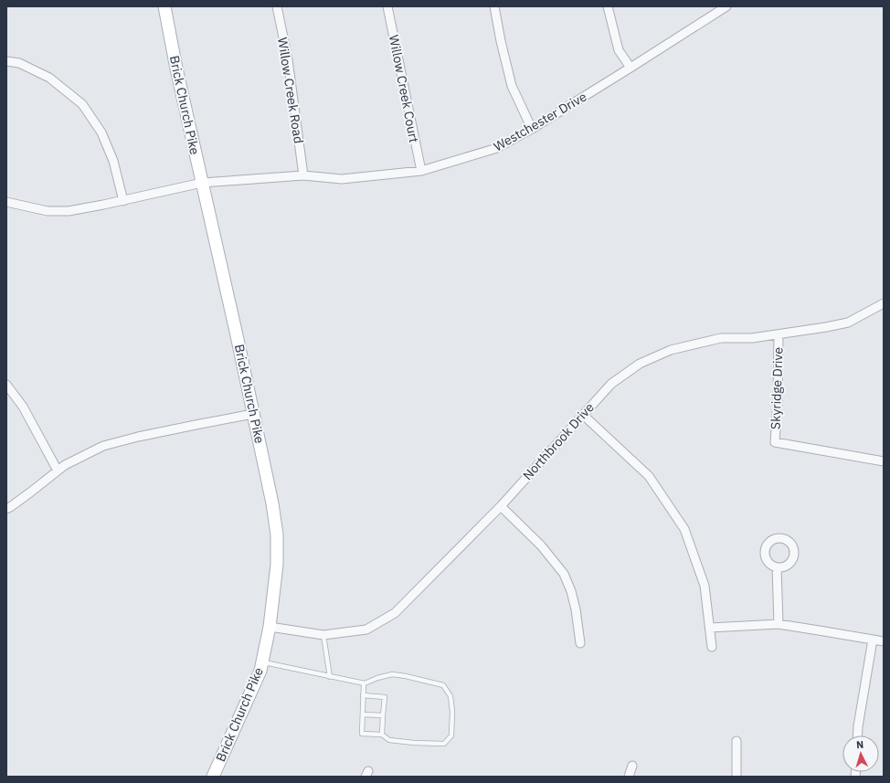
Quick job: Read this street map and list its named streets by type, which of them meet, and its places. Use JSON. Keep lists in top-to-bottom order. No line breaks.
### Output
{"streets":{"main road":["Brick Church Pike"],"street":["Willow Creek Court","Willow Creek Road","Westchester Drive","Skyridge Drive","Northbrook Drive"]},"crossings":[["Willow Creek Court","Westchester Drive"],["Willow Creek Road","Westchester Drive"],["Brick Church Pike","Westchester Drive"],["Brick Church Pike","Northbrook Drive"],["Skyridge Drive","Northbrook Drive"]],"north":"top"}
